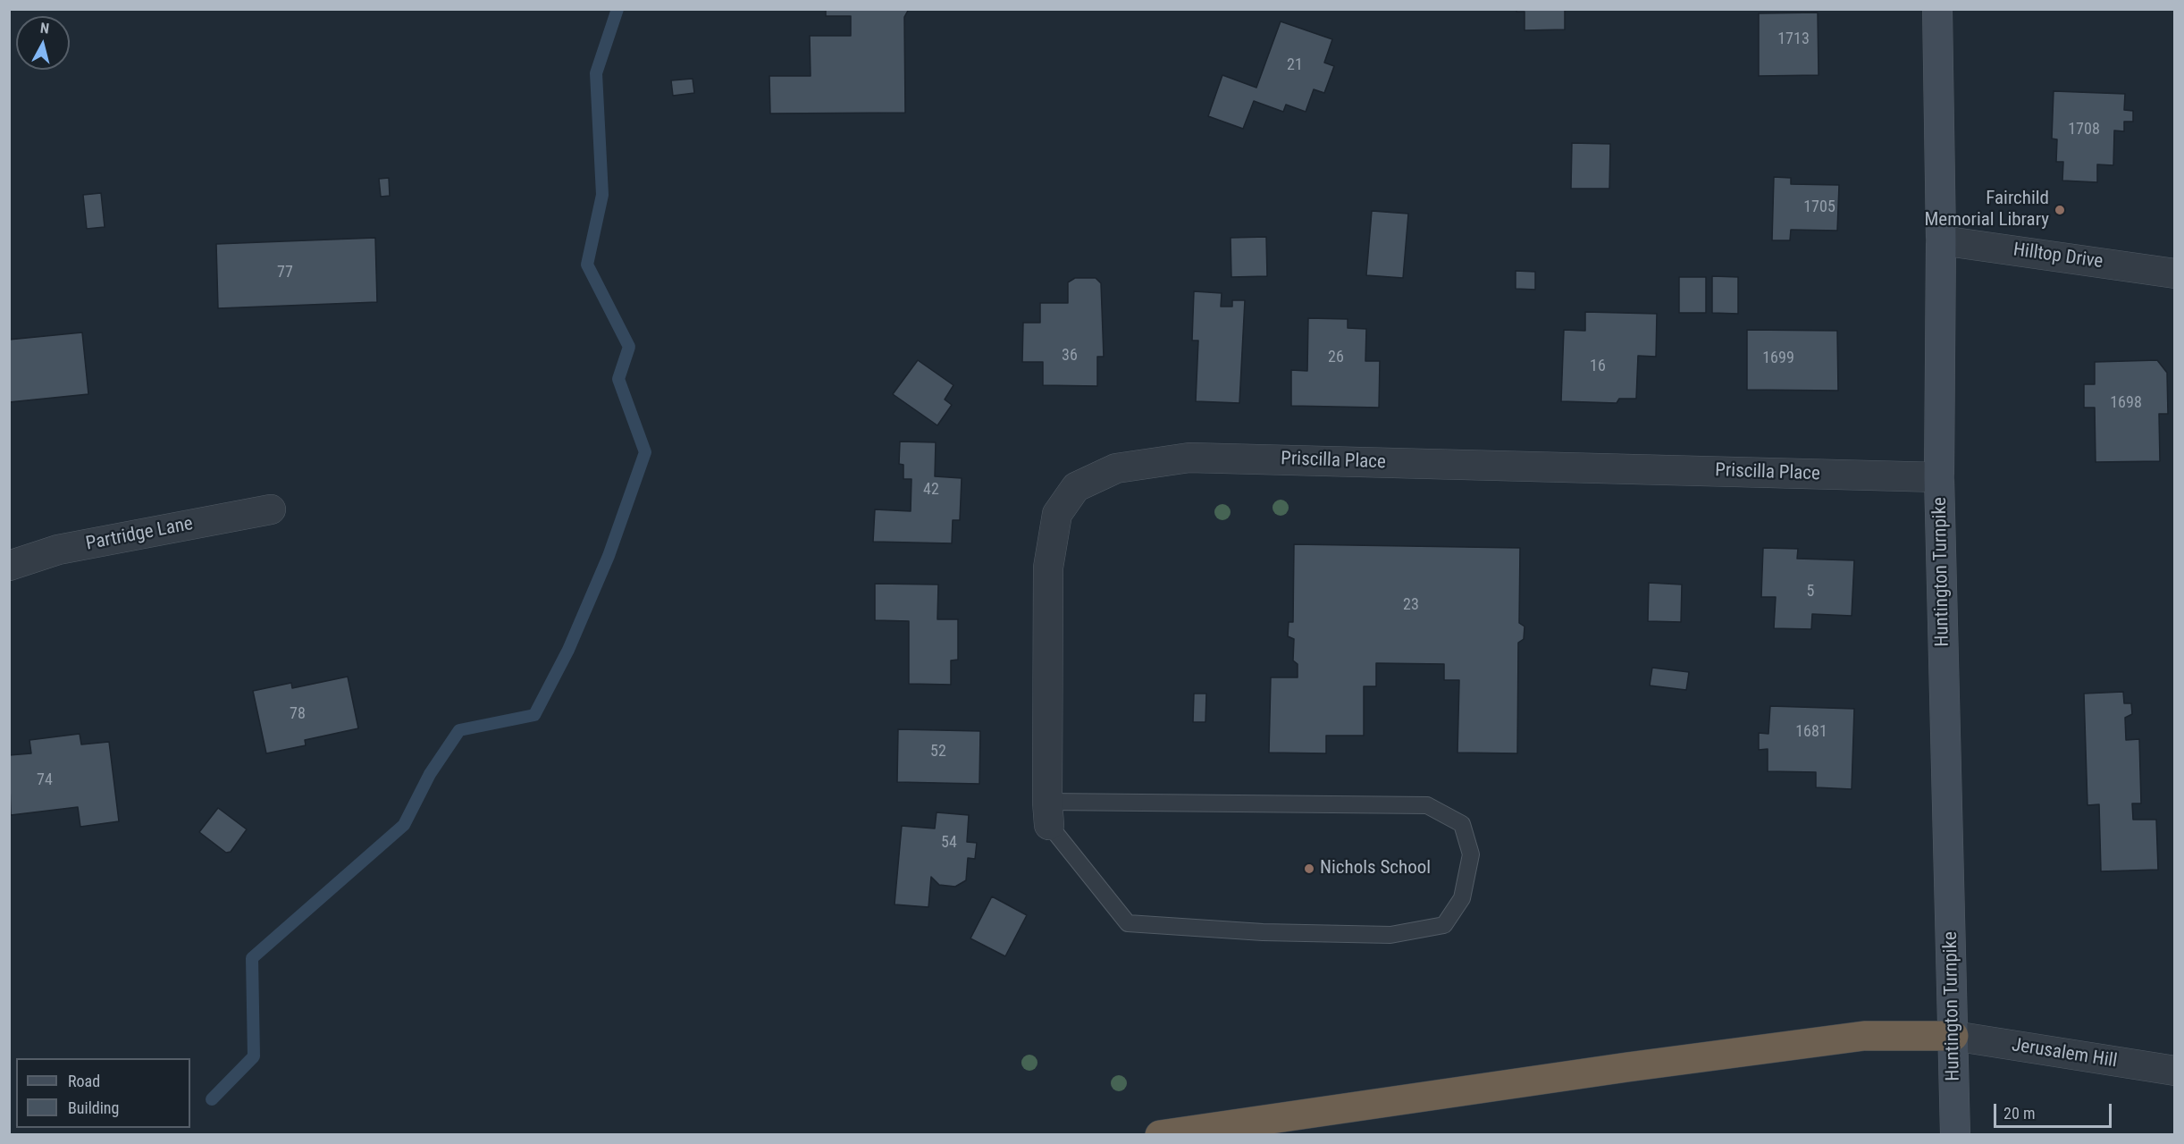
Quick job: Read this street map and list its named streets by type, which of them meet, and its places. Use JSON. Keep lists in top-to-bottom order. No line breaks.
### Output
{"streets":{"main road":["Huntington Turnpike"],"street":["Hilltop Drive","Priscilla Place","Partridge Lane","Jerusalem Hill"]},"crossings":[["Hilltop Drive","Huntington Turnpike"],["Priscilla Place","Huntington Turnpike"],["Huntington Turnpike","Jerusalem Hill"]],"places":["Fairchild Memorial Library","Nichols School"],"house_numbers":["1713","21","1708","1705","77","36","26","1699","16","1698","42","5","23","78","1681","52","74","54"],"legend":["Road","Building"],"scale_bar":"20 m","north":"top"}
